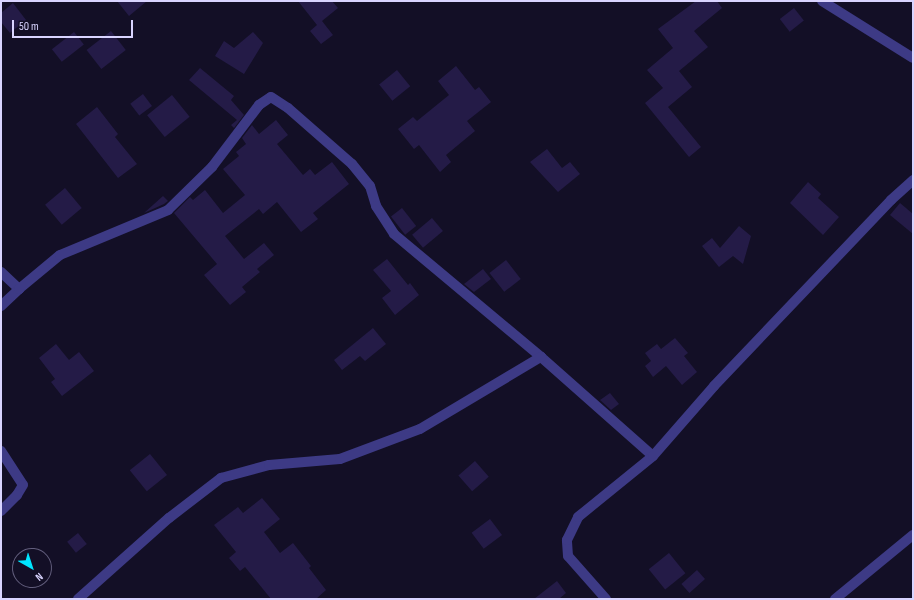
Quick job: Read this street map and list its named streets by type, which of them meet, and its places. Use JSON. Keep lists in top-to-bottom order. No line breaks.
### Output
{"scale_bar":"50 m","north":"bottom right"}
